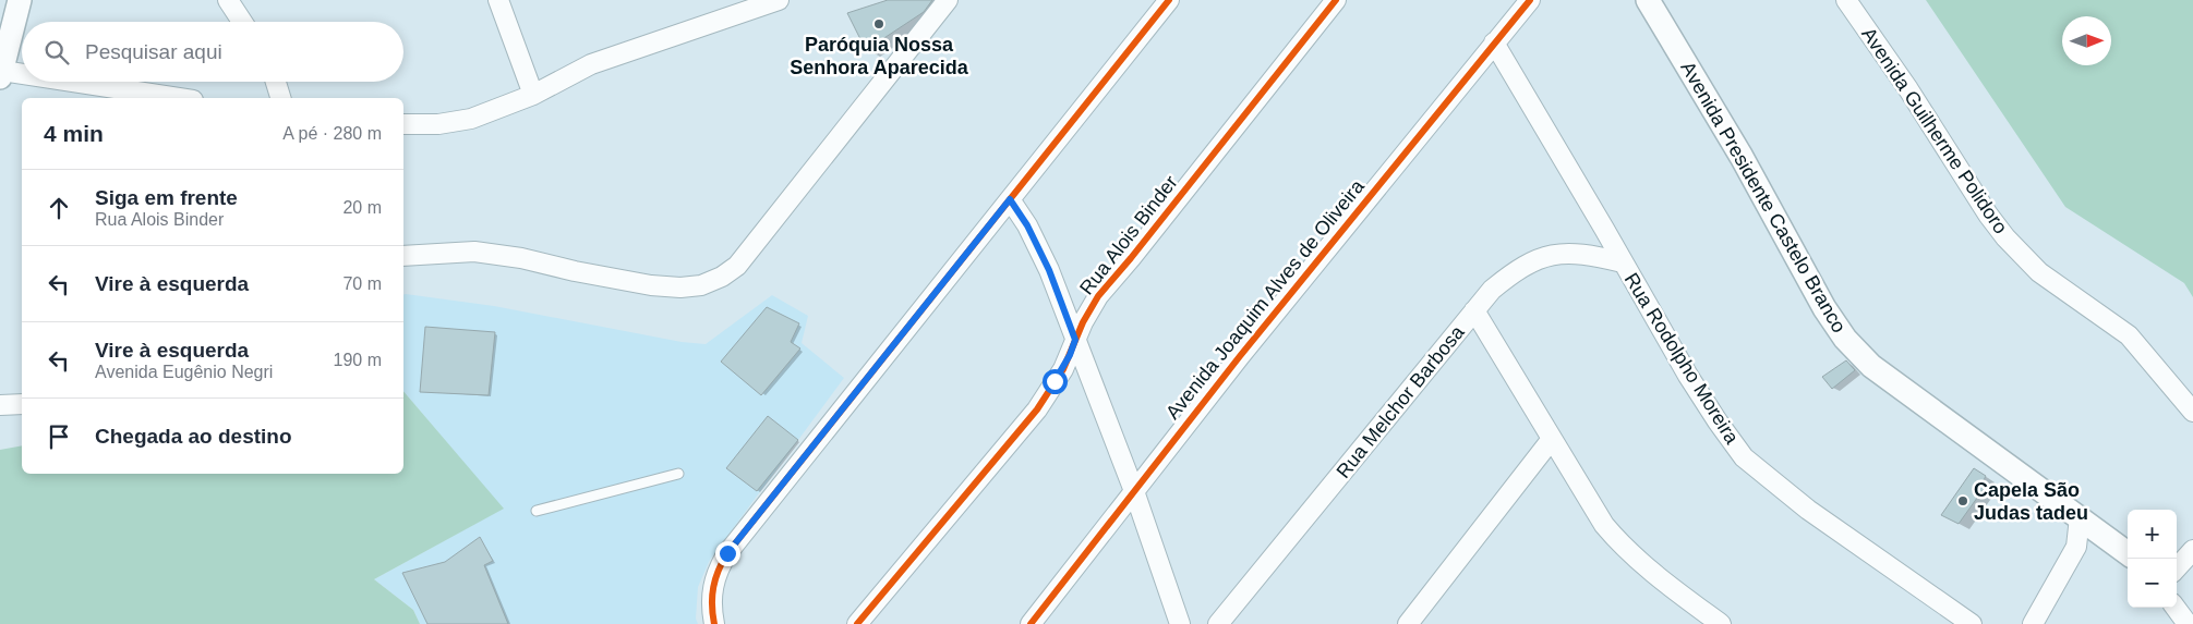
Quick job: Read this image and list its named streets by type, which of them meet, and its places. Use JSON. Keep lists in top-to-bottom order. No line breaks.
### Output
{"streets":{"street":["Avenida Guilherme Polidoro","Avenida Presidente Castelo Branco","Rua Alois Binder","Avenida Joaquim Alves de Oliveira","Rua Rodolpho Moreira","Rua Melchor Barbosa"]},"crossings":[["Avenida Joaquim Alves de Oliveira","Rua Rodolpho Moreira"],["Rua Rodolpho Moreira","Rua Melchor Barbosa"]],"places":["Paróquia Nossa Senhora Aparecida","Capela São Judas tadeu"],"north":"right","page":{"search":"Pesquisar aqui","heading":["4 min","A pé · 280 m"],"list":[["Siga em frente","Rua Alois Binder","20 m"],["Vire à esquerda","70 m"],["Vire à esquerda","Avenida Eugênio Negri","190 m"],"Chegada ao destino"],"map_buttons":["+","−"]}}
